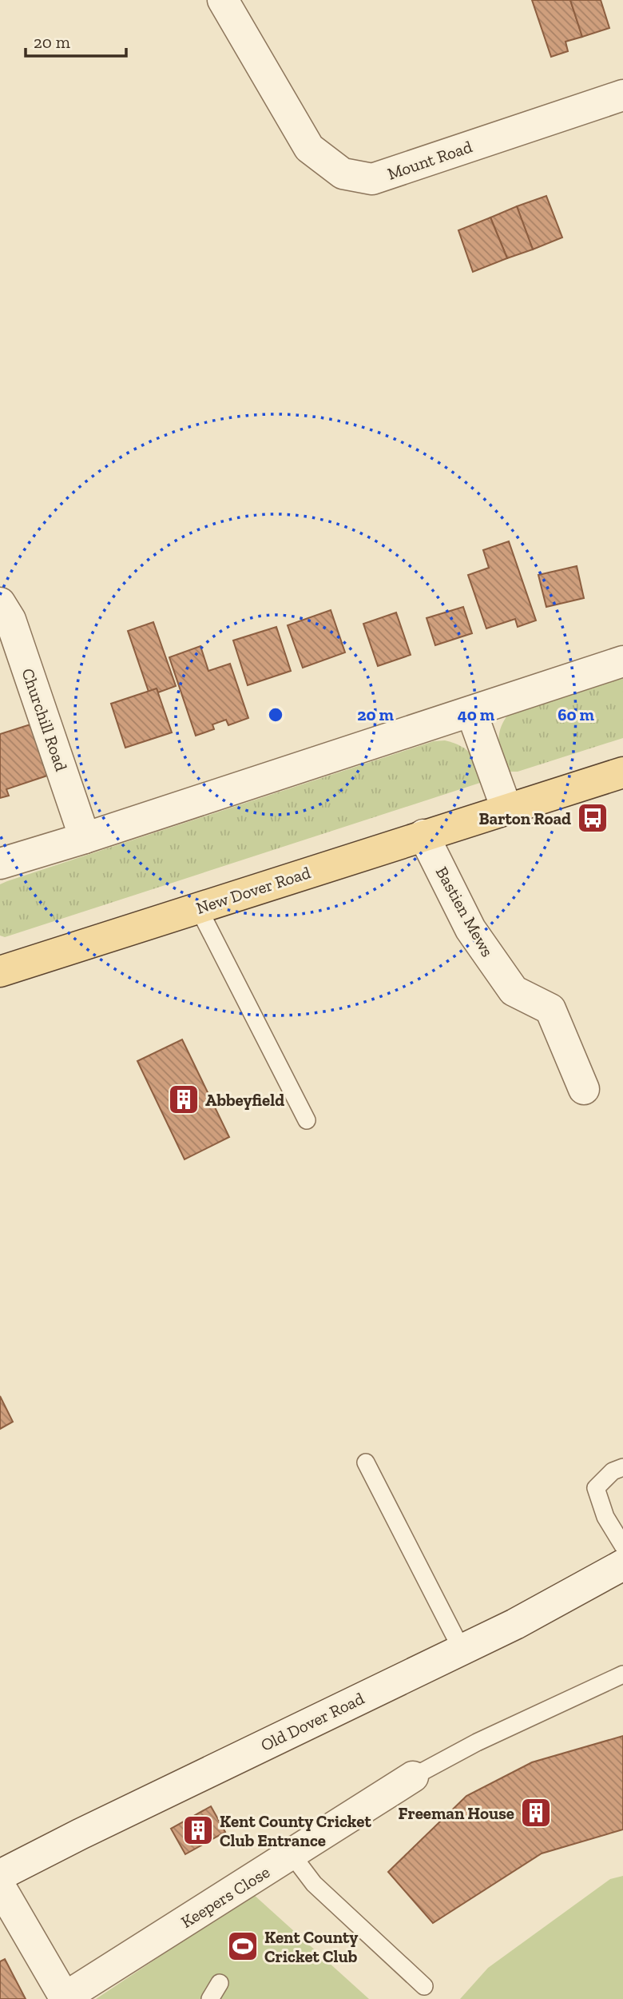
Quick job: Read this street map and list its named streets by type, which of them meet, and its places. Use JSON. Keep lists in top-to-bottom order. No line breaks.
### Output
{"streets":{"main road":["New Dover Road"],"street":["Mount Road","Churchill Road","Bastien Mews","Old Dover Road","Keepers Close"]},"crossings":[["New Dover Road","Bastien Mews"]],"places":{"bus stop":["Barton Road"],"building":["Abbeyfield","Freeman House","Kent County Cricket Club Entrance"],"sports":["Kent County Cricket Club"]},"scale_bar":"20 m","rings":["20 m","40 m","60 m"]}
